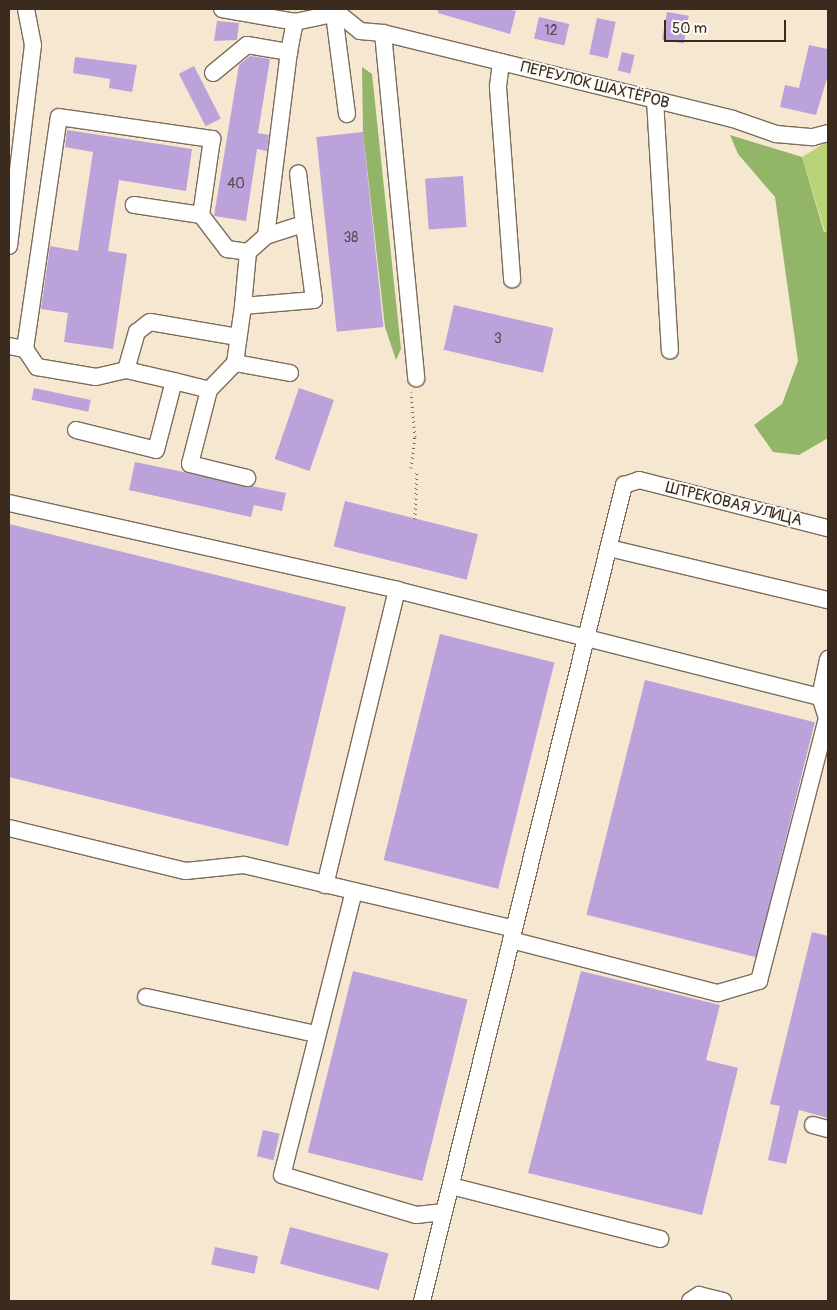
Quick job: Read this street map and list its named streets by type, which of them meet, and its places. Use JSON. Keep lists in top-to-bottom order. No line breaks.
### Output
{"streets":{"street":["ПЕРЕУЛОК ШАХТЁРОВ","ШТРЕКОВАЯ УЛИЦА"]},"house_numbers":["12","40","38","3"],"scale_bar":"50 m"}
